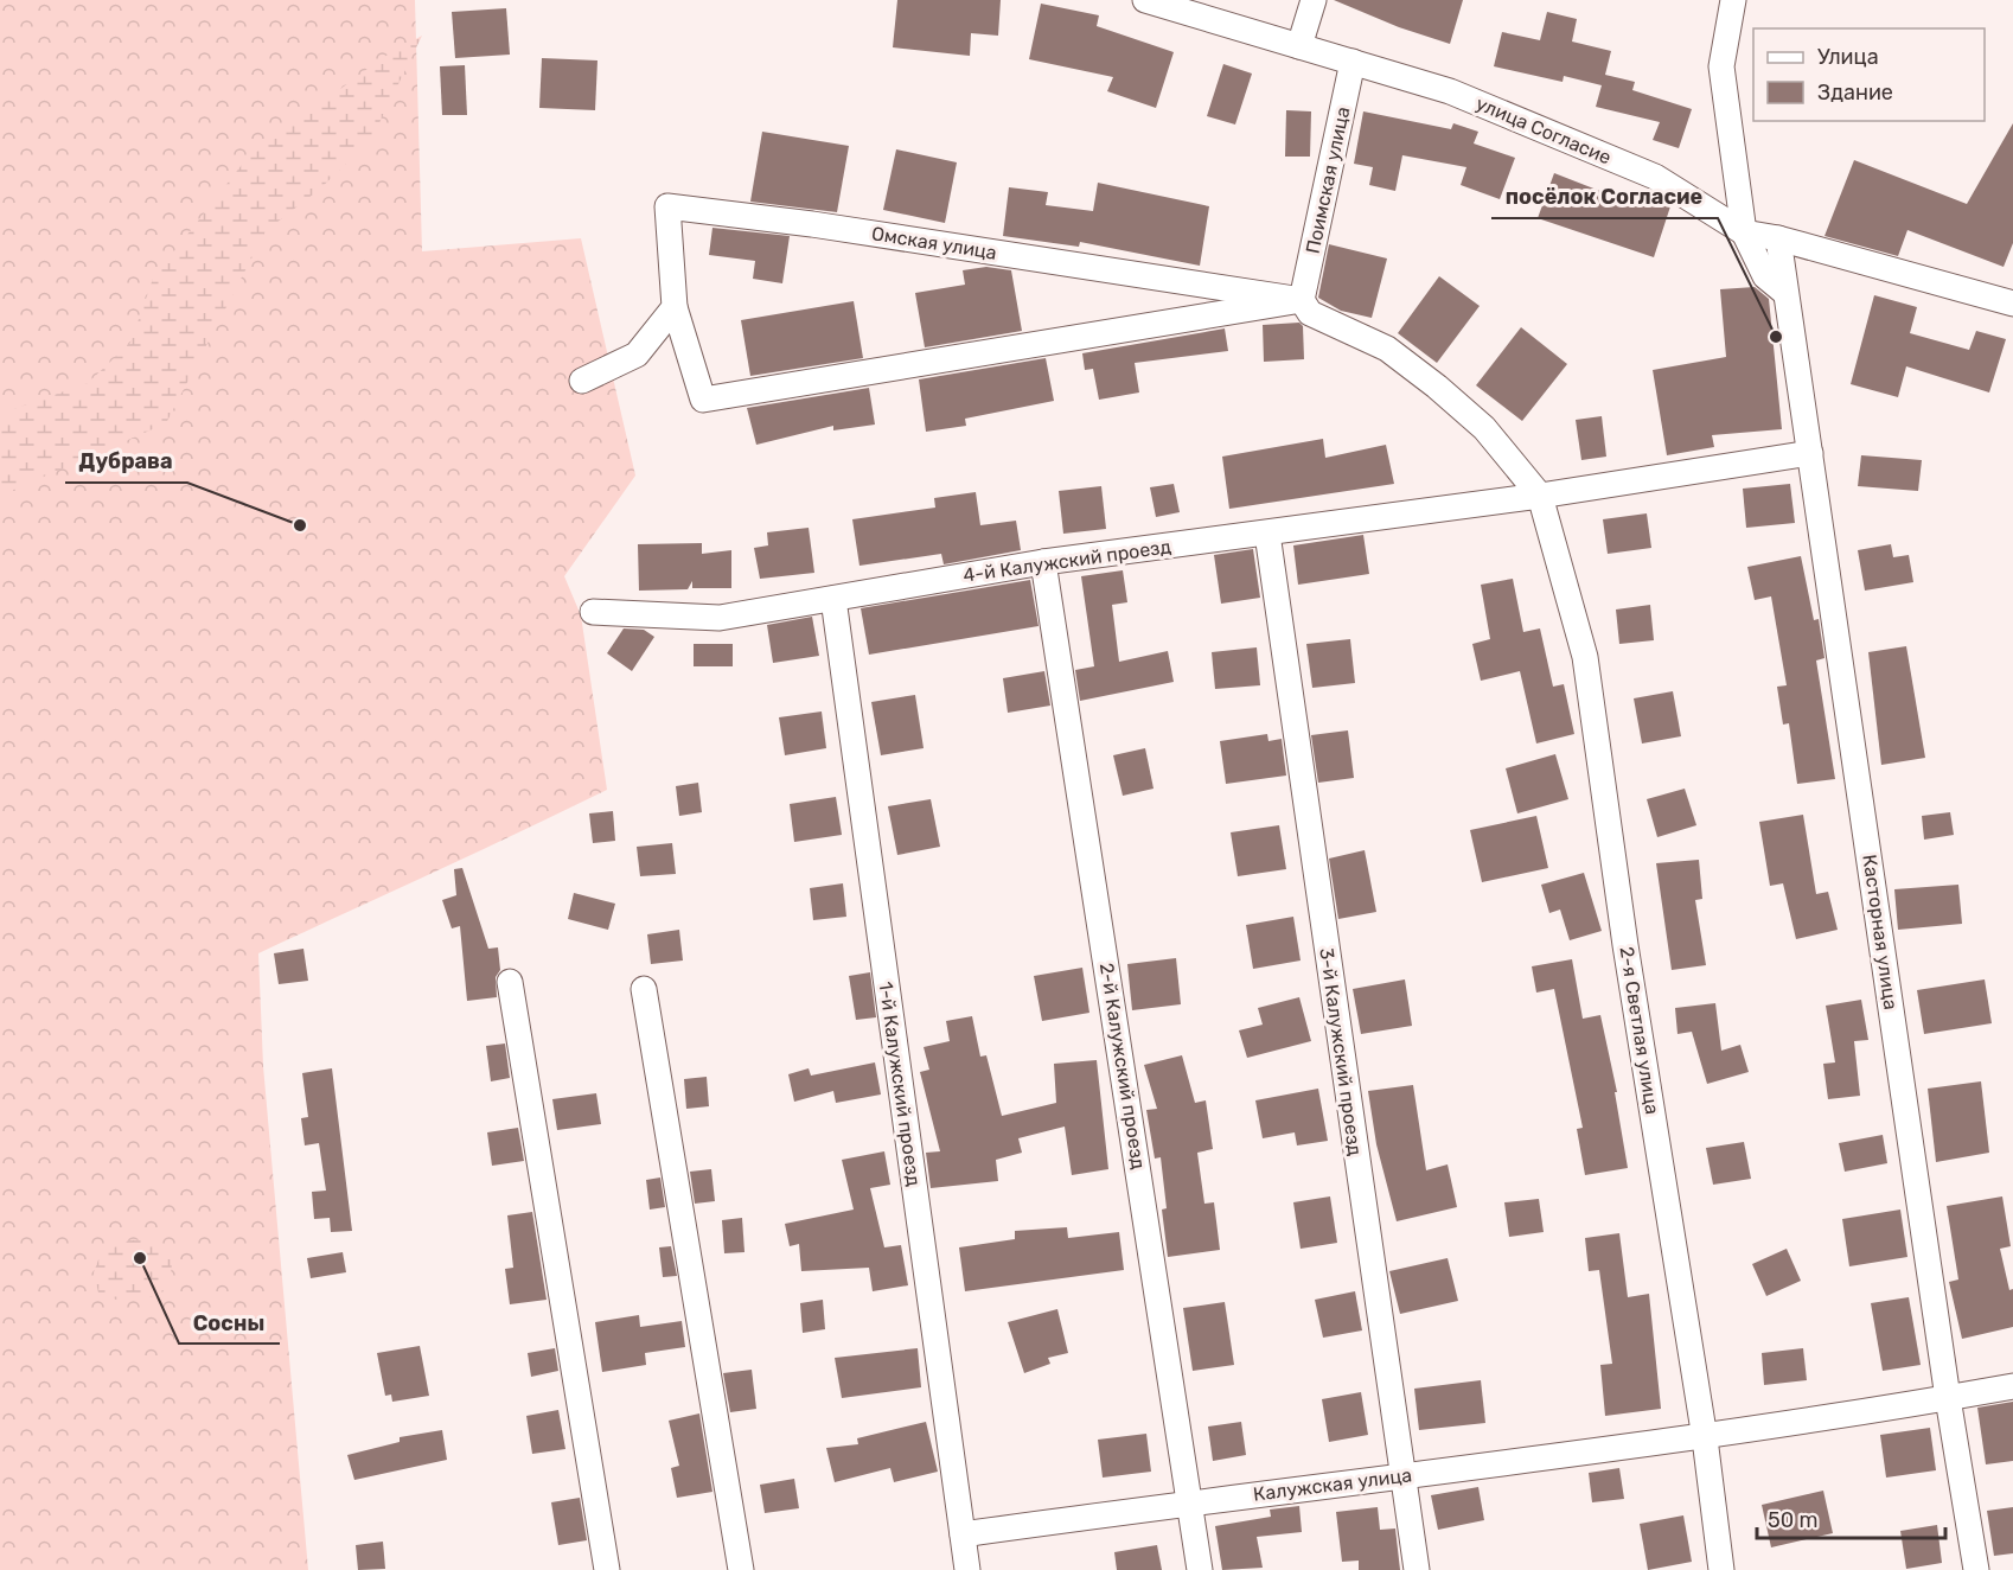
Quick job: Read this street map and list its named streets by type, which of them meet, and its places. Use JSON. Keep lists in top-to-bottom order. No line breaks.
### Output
{"streets":{"street":["улица Согласие","Поимская улица","Омская улица","4-й Калужский проезд","Касторная улица","2-я Светлая улица","3-й Калужский проезд","2-й Калужский проезд","1-й Калужский проезд","Калужская улица"]},"crossings":[["улица Согласие","Поимская улица"],["улица Согласие","Касторная улица"],["Поимская улица","Омская улица"],["Омская улица","4-й Калужский проезд"],["Омская улица","2-я Светлая улица"],["4-й Калужский проезд","Касторная улица"],["4-й Калужский проезд","2-я Светлая улица"],["4-й Калужский проезд","3-й Калужский проезд"],["4-й Калужский проезд","2-й Калужский проезд"],["4-й Калужский проезд","1-й Калужский проезд"],["Касторная улица","Калужская улица"],["2-я Светлая улица","Калужская улица"],["3-й Калужский проезд","Калужская улица"],["2-й Калужский проезд","Калужская улица"],["1-й Калужский проезд","Калужская улица"]],"places":["посёлок Согласие","Дубрава","Сосны"],"legend":["Улица","Здание"],"scale_bar":"50 m"}
